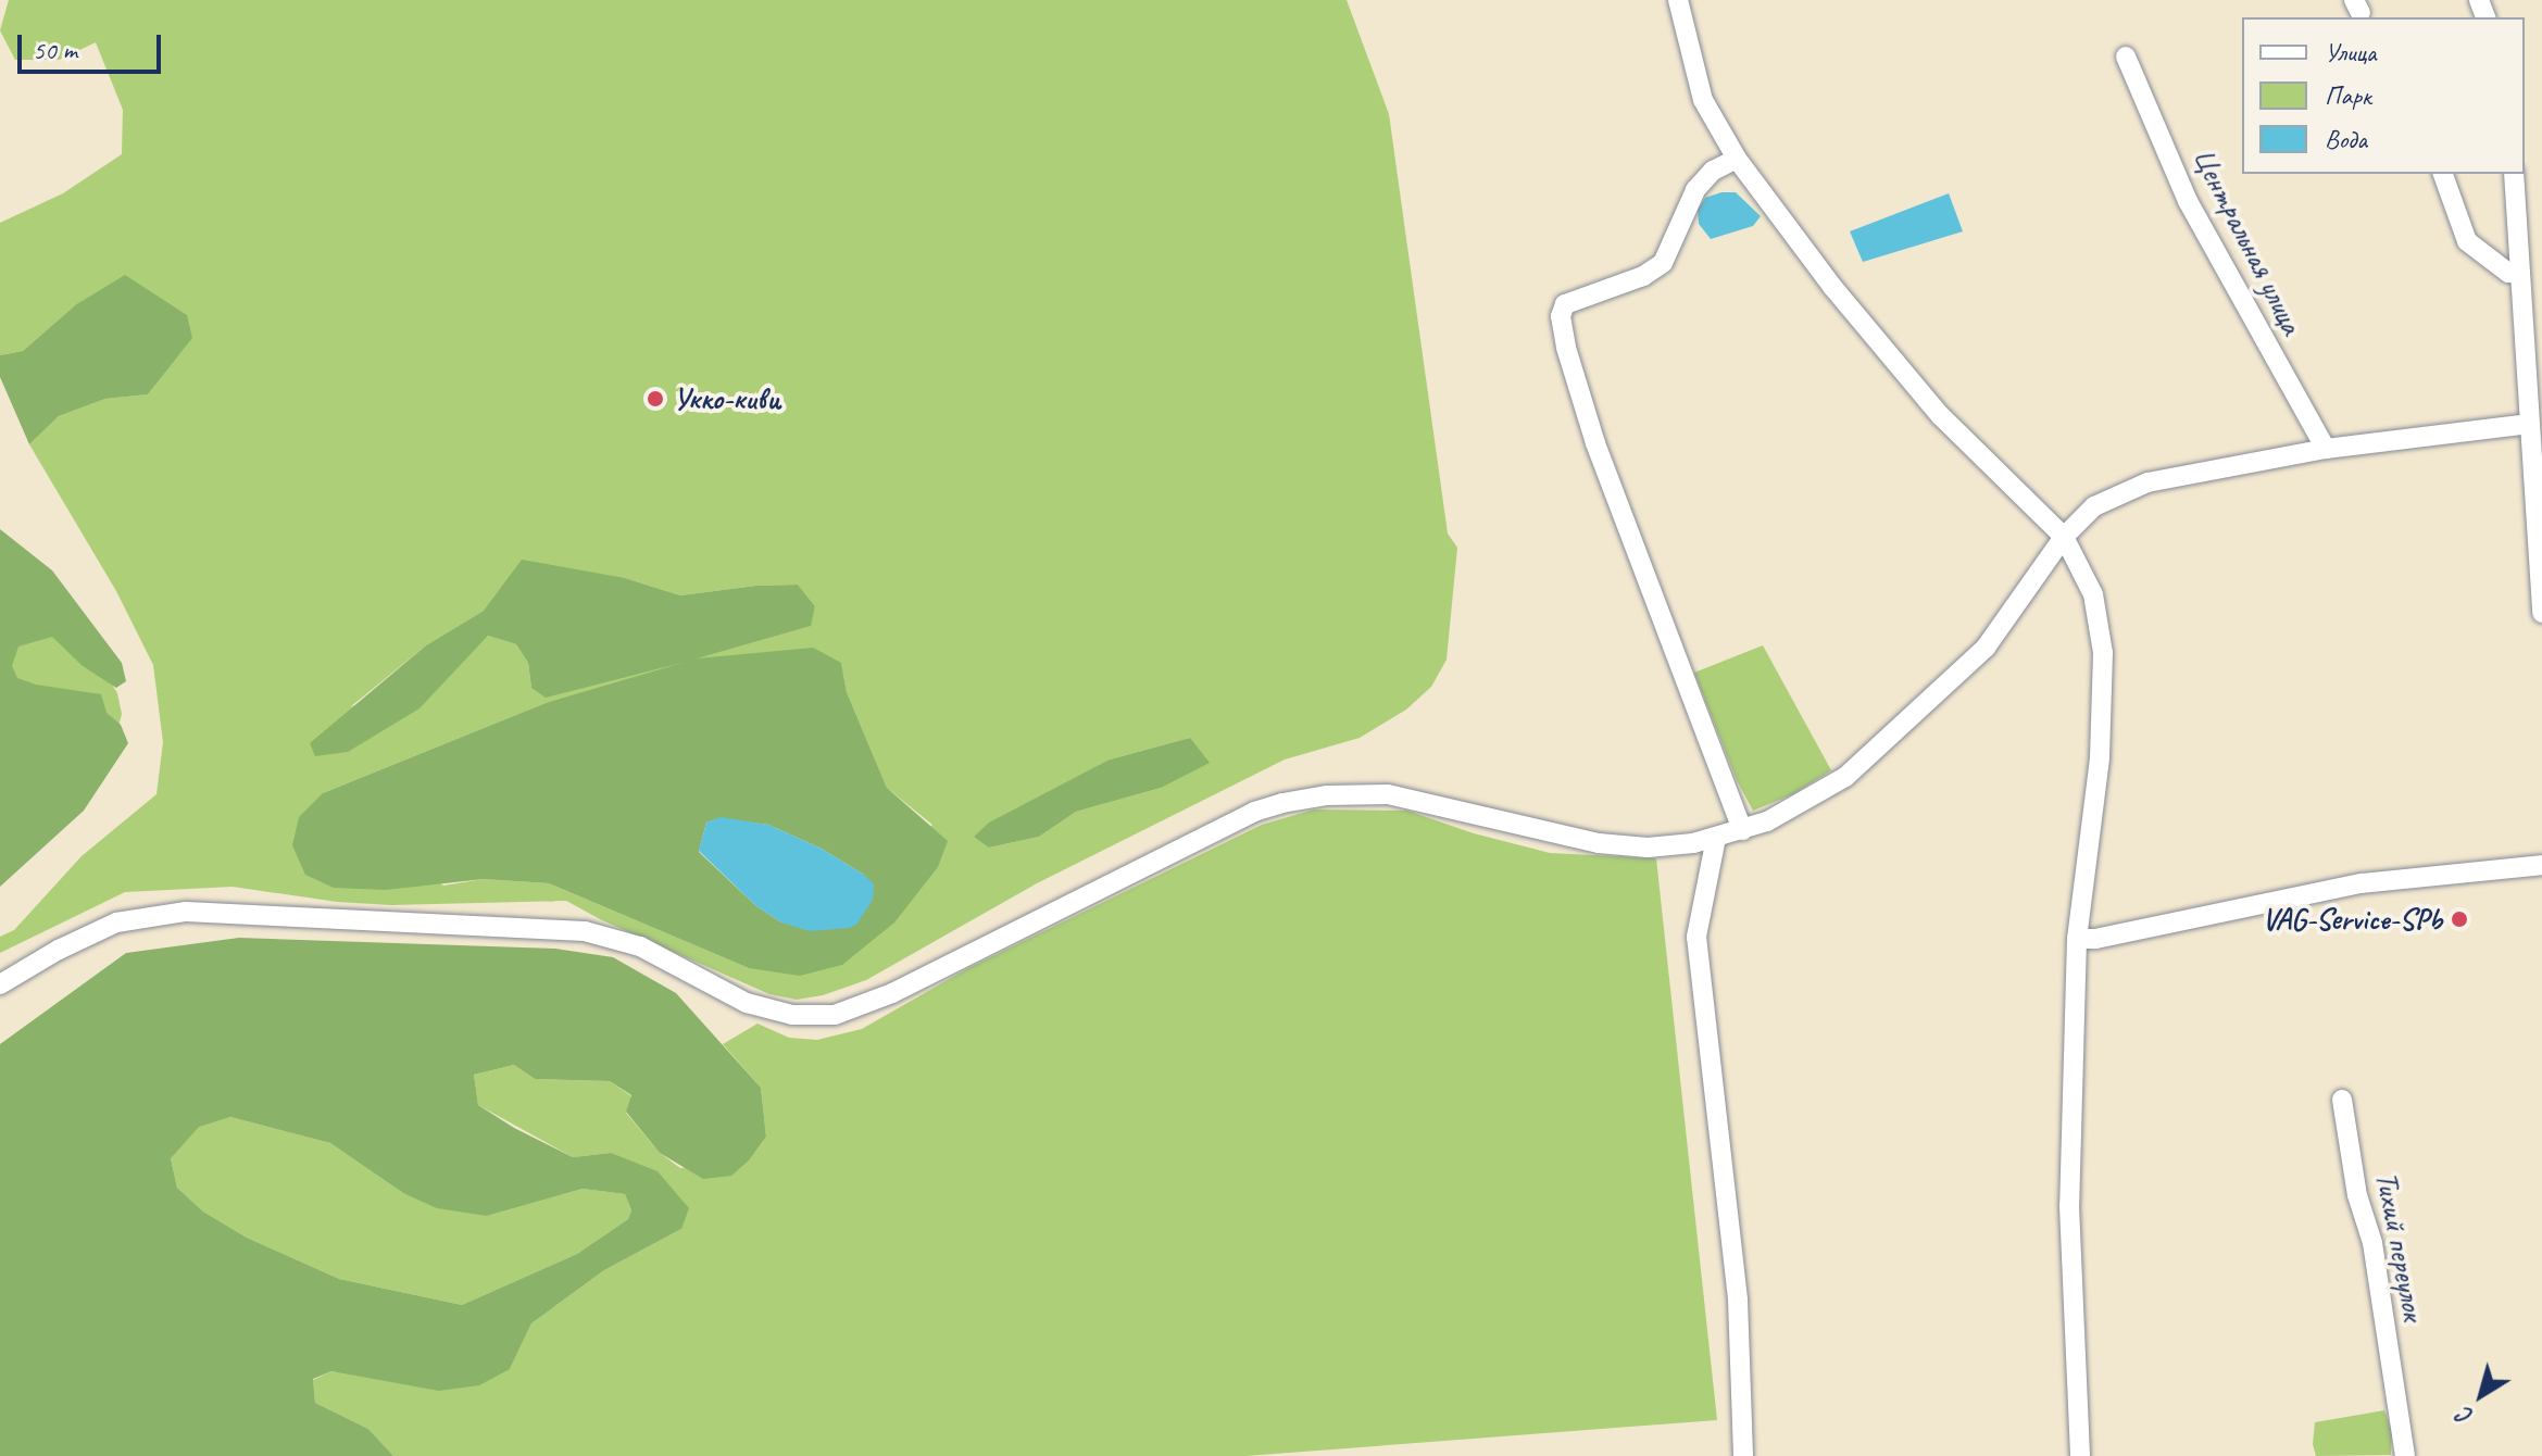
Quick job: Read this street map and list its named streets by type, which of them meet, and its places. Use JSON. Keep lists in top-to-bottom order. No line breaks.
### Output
{"streets":{"street":["Центральная улица","Тихий переулок"]},"places":["Укко-киви","VAG-Service-SPb"],"legend":["Улица","Парк","Вода"],"scale_bar":"50 m","north":"bottom left"}
